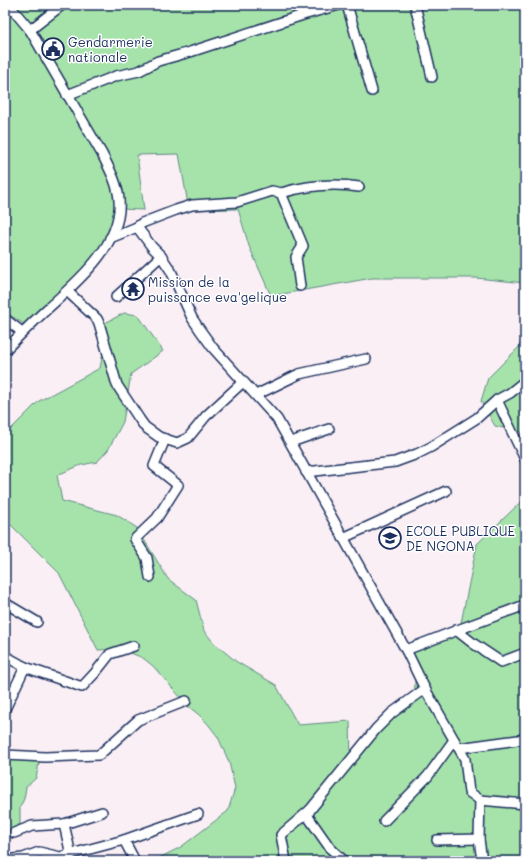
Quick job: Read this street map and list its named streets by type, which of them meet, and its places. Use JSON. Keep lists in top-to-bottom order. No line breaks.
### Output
{"places":{"public building":["Gendarmerie nationale"],"temple":["Mission de la puissance eva'gelique"],"school or university":["ECOLE PUBLIQUE DE NGONA"]}}
